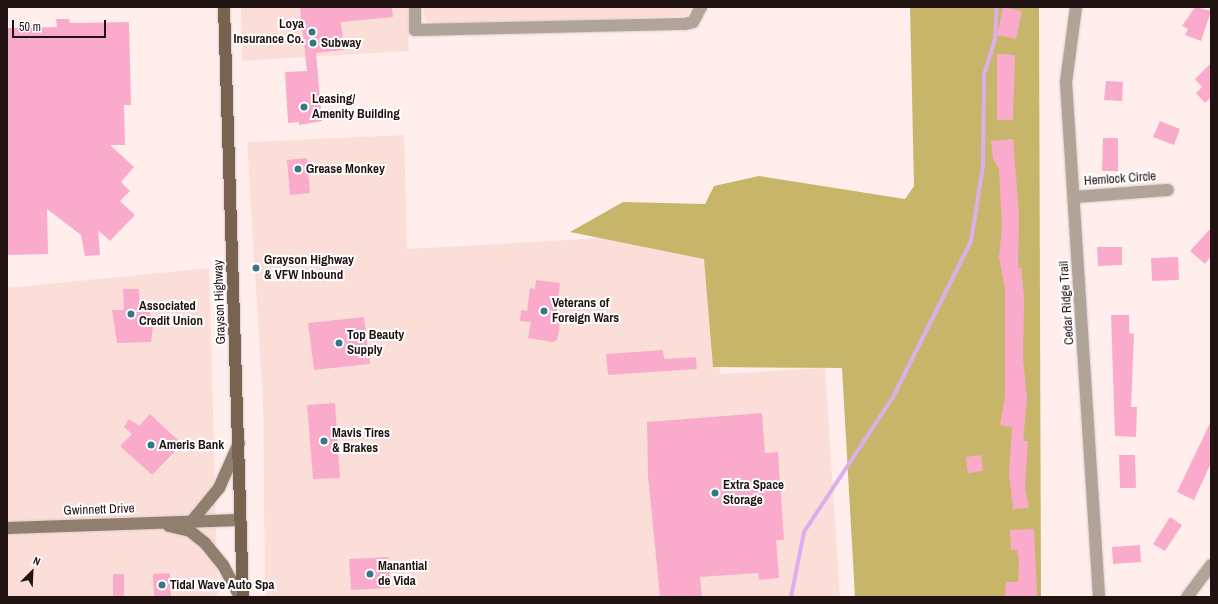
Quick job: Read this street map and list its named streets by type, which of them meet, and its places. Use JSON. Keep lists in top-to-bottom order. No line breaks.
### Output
{"streets":{"main road":["Grayson Highway"],"street":["Hemlock Circle","Cedar Ridge Trail","Gwinnett Drive"]},"crossings":[["Hemlock Circle","Cedar Ridge Trail"],["Grayson Highway","Gwinnett Drive"]],"places":["Loya Insurance Co.","Subway","Leasing/ Amenity Building","Grease Monkey","Grayson Highway & VFW Inbound","Veterans of Foreign Wars","Associated Credit Union","Top Beauty Supply","Mavis Tires & Brakes","Ameris Bank","Extra Space Storage","Manantial de Vida","Tidal Wave Auto Spa"],"scale_bar":"50 m","north":"top right"}
